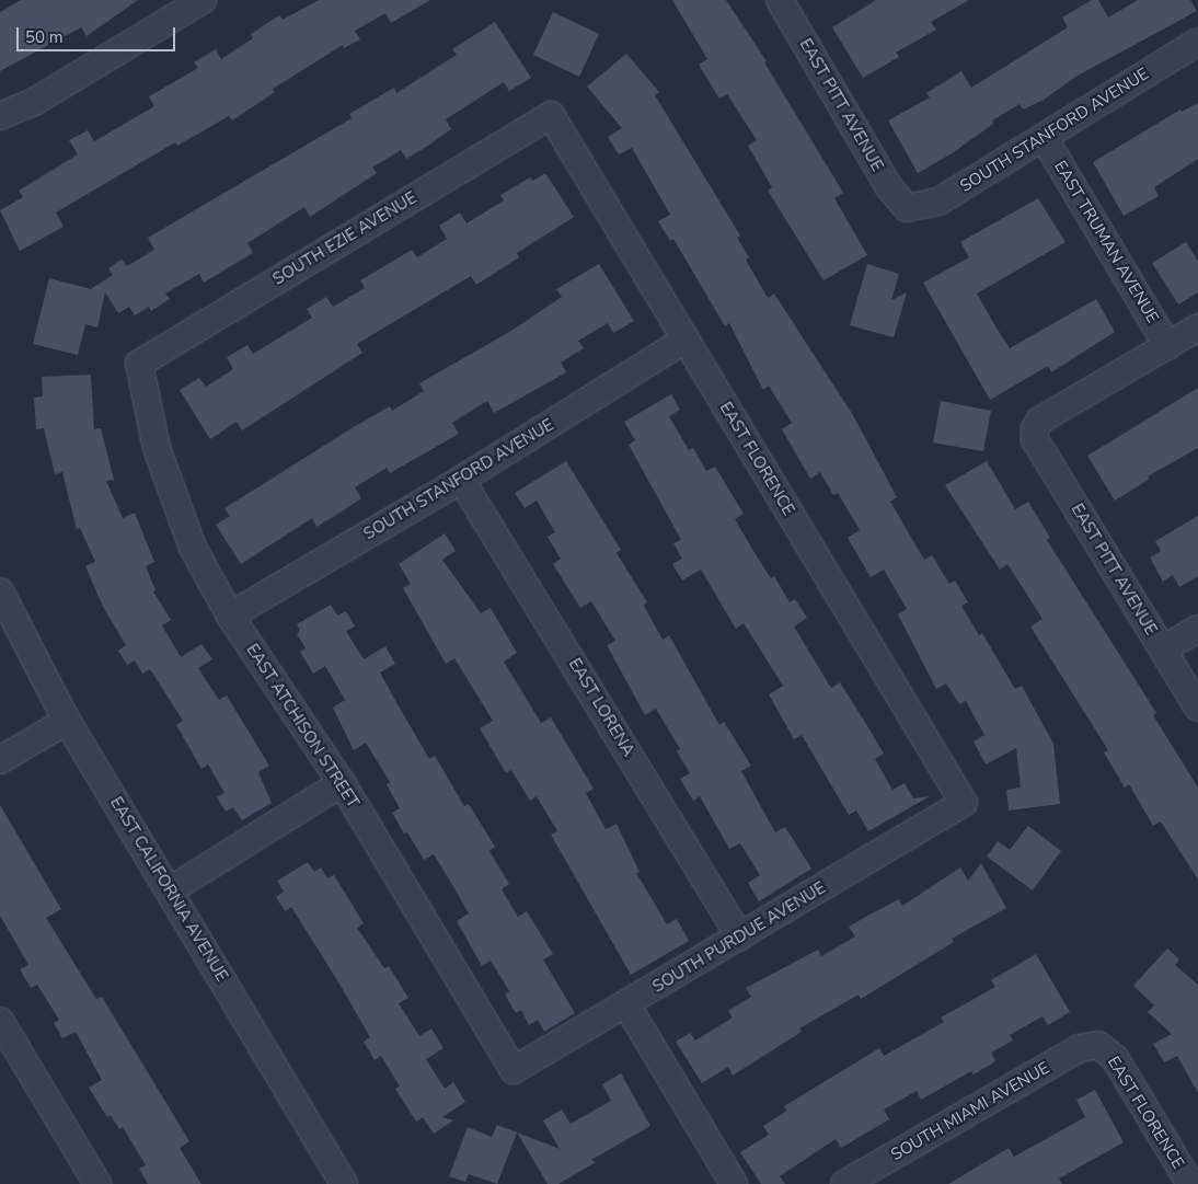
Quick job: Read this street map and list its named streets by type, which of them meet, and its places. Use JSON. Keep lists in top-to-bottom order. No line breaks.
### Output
{"streets":{"street":["EAST PITT AVENUE","SOUTH STANFORD AVENUE","SOUTH EZIE AVENUE","EAST TRUMAN AVENUE","EAST FLORENCE","EAST LORENA","EAST ATCHISON STREET","EAST CALIFORNIA AVENUE","SOUTH PURDUE AVENUE","SOUTH MIAMI AVENUE"]},"crossings":[["EAST PITT AVENUE","SOUTH STANFORD AVENUE"],["EAST PITT AVENUE","EAST TRUMAN AVENUE"],["SOUTH STANFORD AVENUE","EAST TRUMAN AVENUE"],["SOUTH STANFORD AVENUE","EAST FLORENCE"],["SOUTH STANFORD AVENUE","EAST LORENA"],["SOUTH STANFORD AVENUE","EAST ATCHISON STREET"],["SOUTH EZIE AVENUE","EAST FLORENCE"],["SOUTH EZIE AVENUE","EAST ATCHISON STREET"],["EAST FLORENCE","SOUTH PURDUE AVENUE"],["EAST FLORENCE","SOUTH MIAMI AVENUE"],["EAST LORENA","SOUTH PURDUE AVENUE"],["EAST ATCHISON STREET","SOUTH PURDUE AVENUE"]],"scale_bar":"50 m"}
